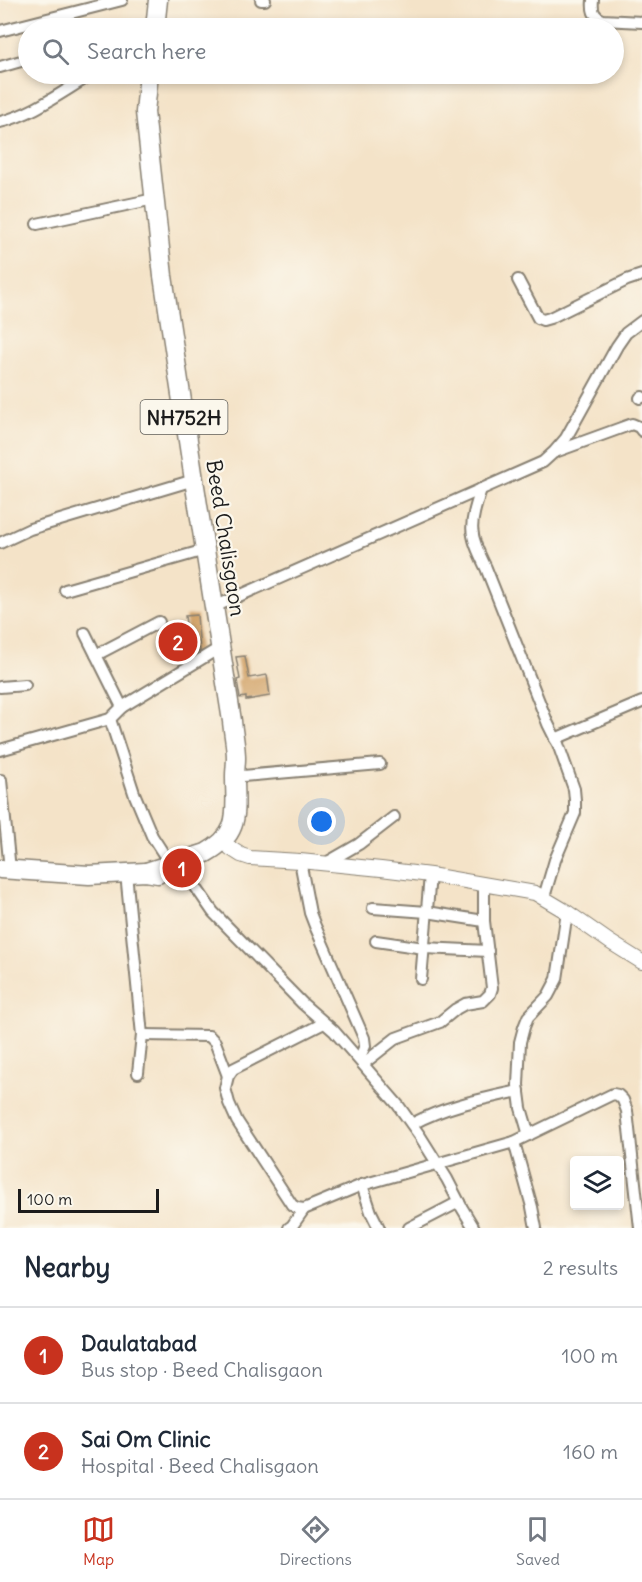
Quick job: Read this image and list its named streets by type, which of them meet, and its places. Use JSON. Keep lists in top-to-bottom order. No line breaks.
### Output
{"streets":{"highway":["NH752H","Beed Chalisgaon"]},"scale_bar":"100 m","page":{"search":"Search here","pins":["2","1"],"scale":"100 m","heading":["Nearby","2 results"],"list":[{"mark":"1","name":"Daulatabad","note":"Bus stop · Beed Chalisgaon","value":"100 m"},{"mark":"2","name":"Sai Om Clinic","note":"Hospital · Beed Chalisgaon","value":"160 m"}],"nav":["Map","Directions","Saved"]}}
